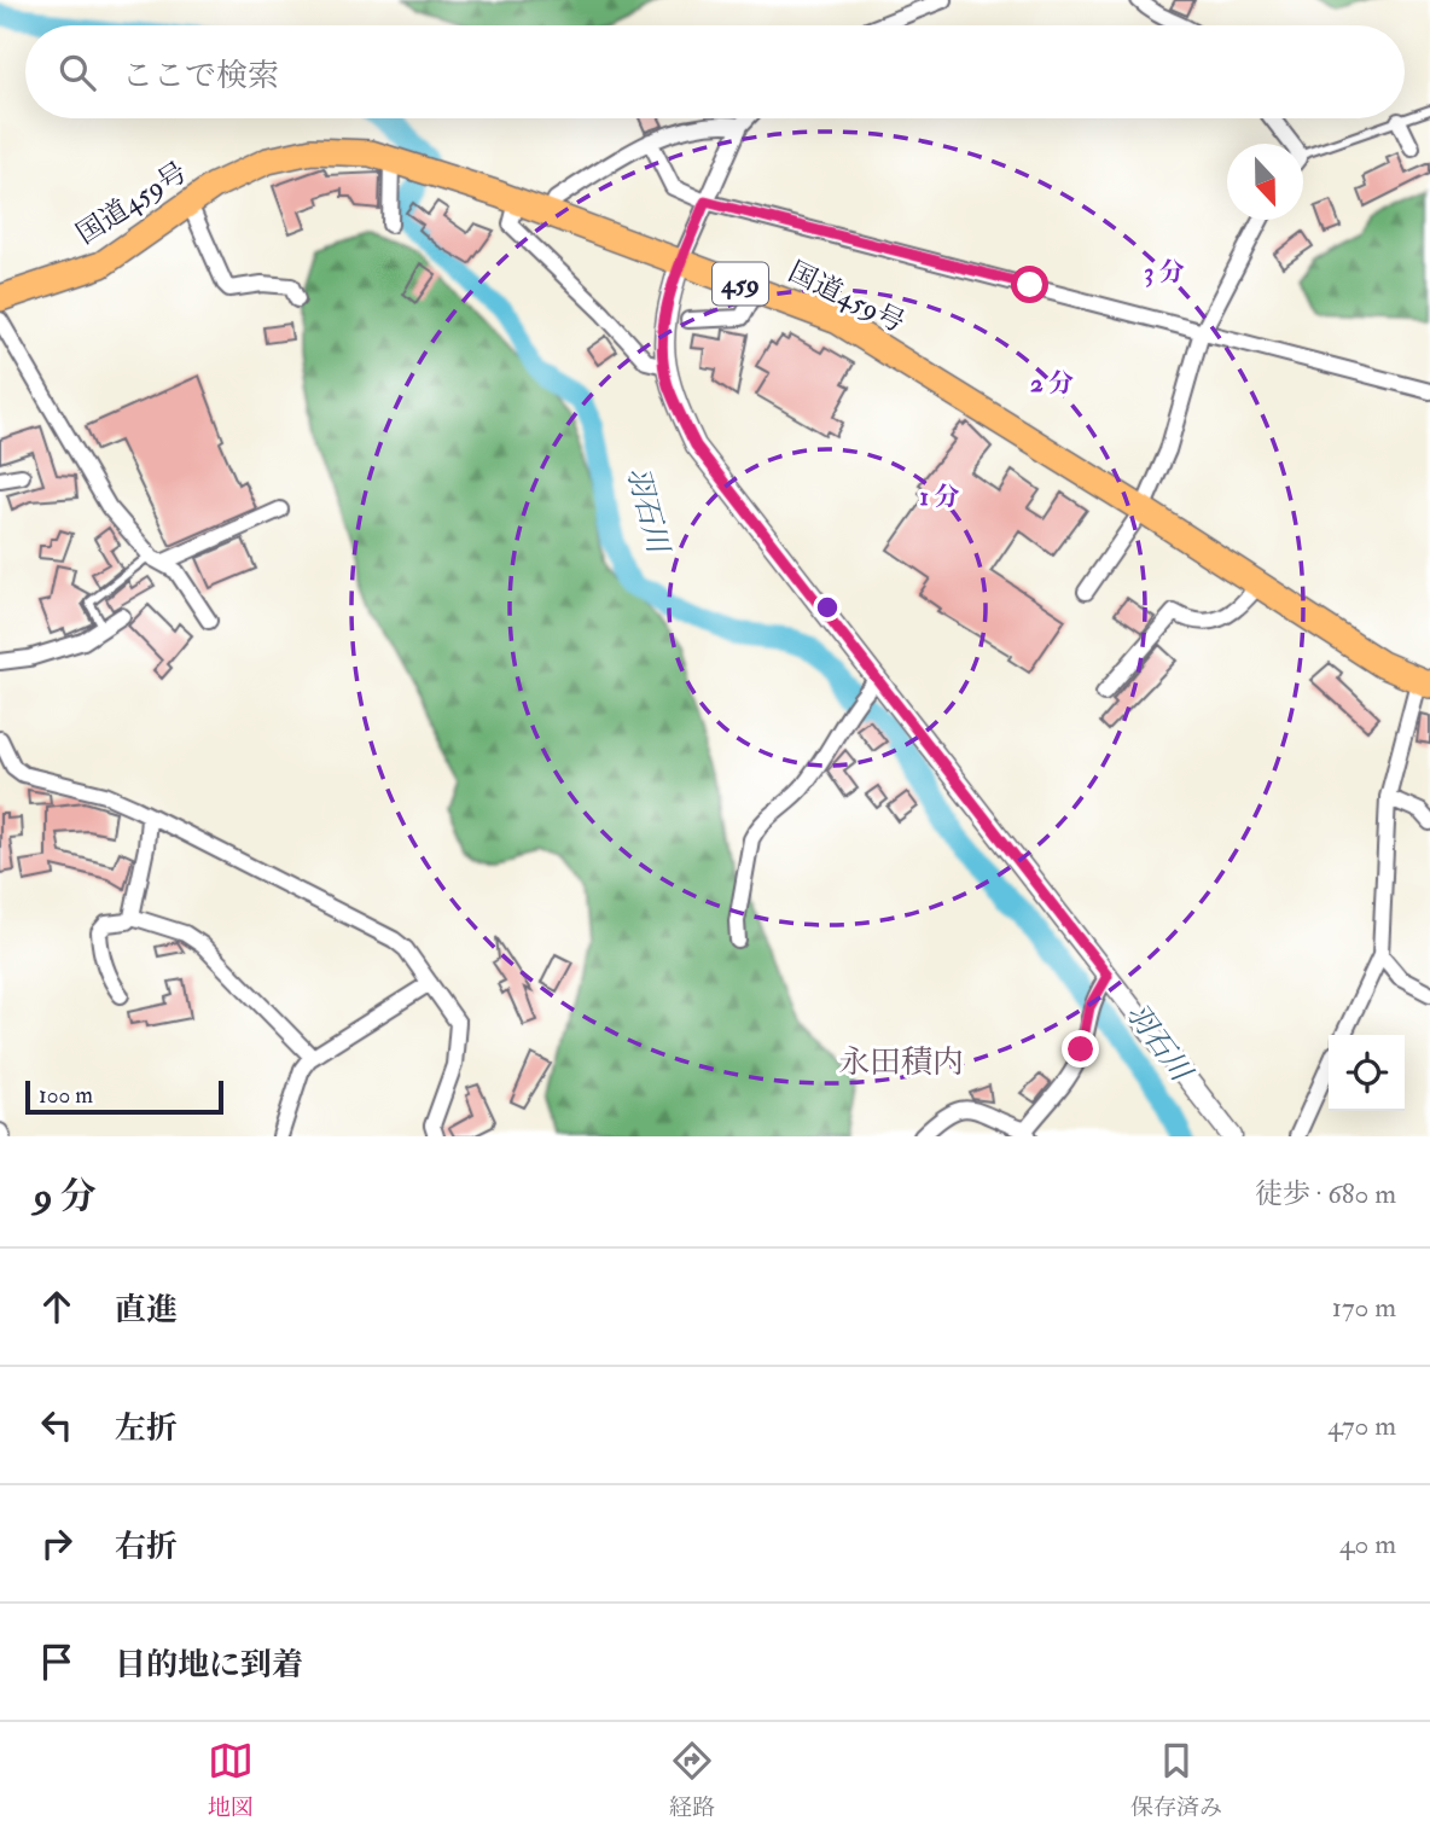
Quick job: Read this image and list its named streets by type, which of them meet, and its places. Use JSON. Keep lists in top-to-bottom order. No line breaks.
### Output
{"streets":{"highway":["国道459号","459"]},"districts":["永田積内"],"water":["羽石川"],"scale_bar":"100 m","north":"bottom","page":{"search":"ここで検索","scale":"100 m","heading":["9 分","徒歩 · 680 m"],"list":[["直進","170 m"],["左折","470 m"],["右折","40 m"],"目的地に到着"],"nav":["地図","経路","保存済み"]},"rings":["3 分","2 分","1 分"]}
